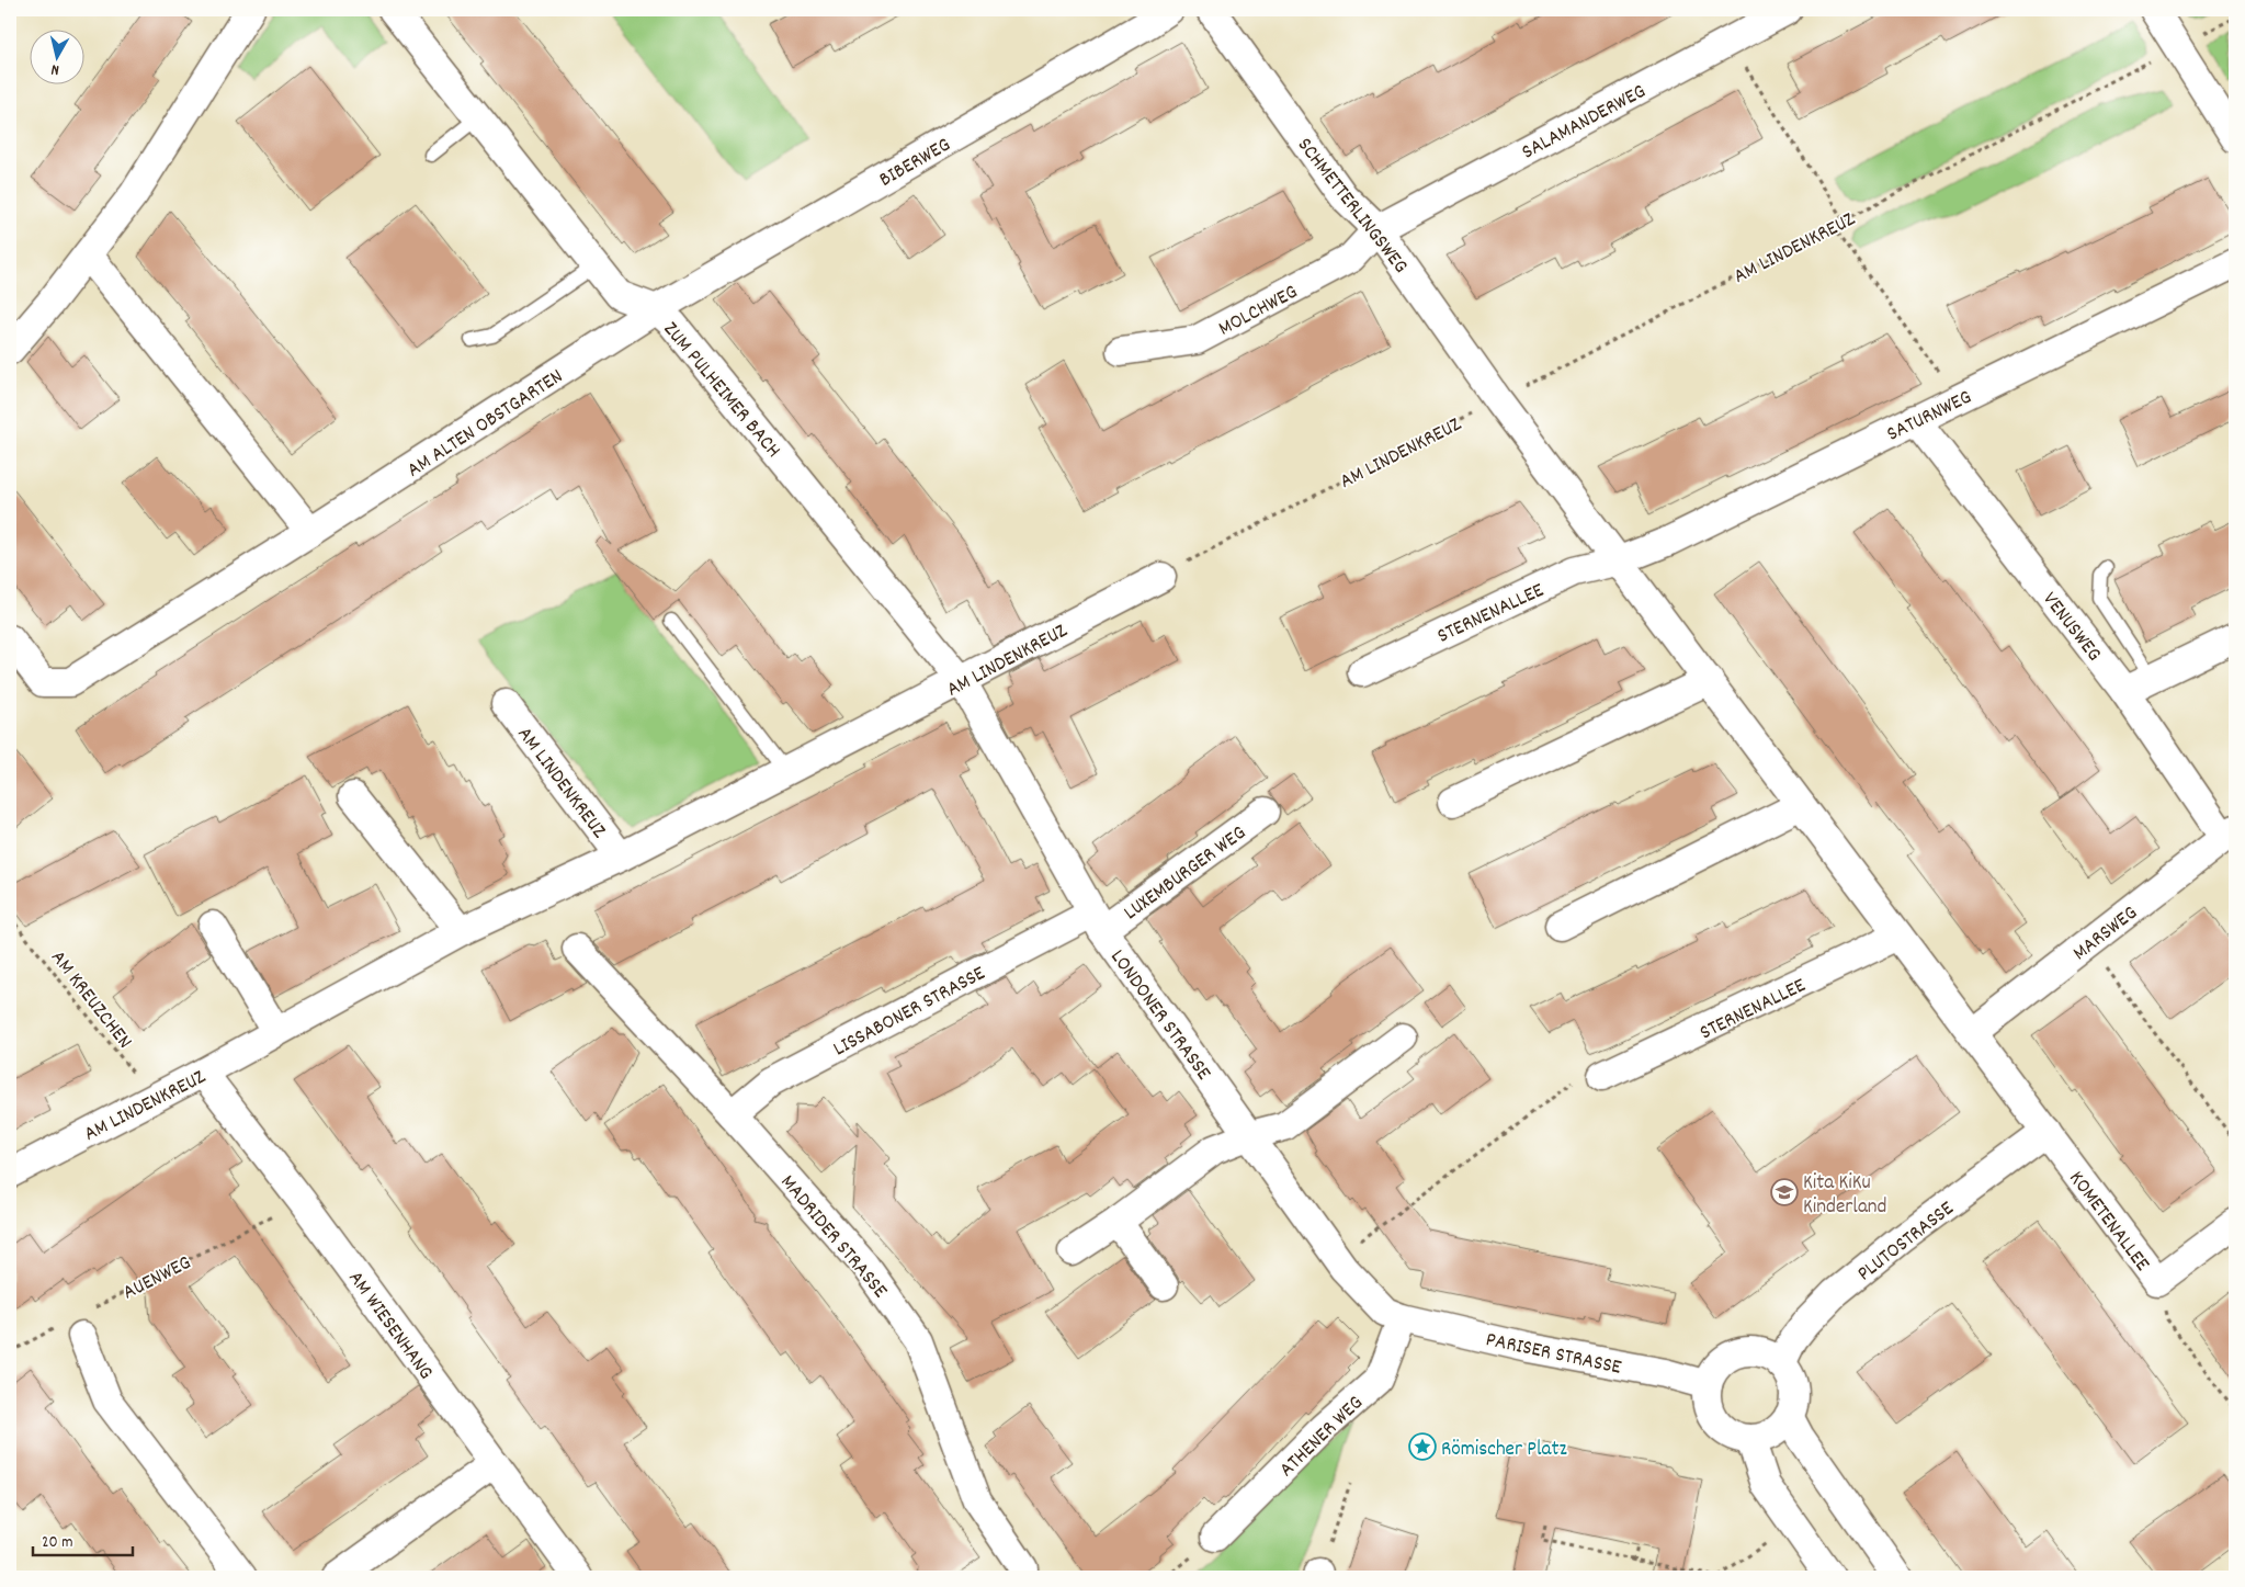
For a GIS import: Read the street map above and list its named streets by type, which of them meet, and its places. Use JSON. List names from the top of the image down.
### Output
{
  "streets": {
    "street": [
      "SALAMANDERWEG",
      "BIBERWEG",
      "SCHMETTERLINGSWEG",
      "AM LINDENKREUZ",
      "MOLCHWEG",
      "ZUM PULHEIMER BACH",
      "SATURNWEG",
      "AM ALTEN OBSTGARTEN",
      "STERNENALLEE",
      "VENUSWEG",
      "LUXEMBURGER WEG",
      "MARSWEG",
      "LISSABONER STRASSE",
      "LONDONER STRASSE",
      "KOMETENALLEE",
      "MADRIDER STRASSE",
      "PLUTOSTRASSE",
      "AM WIESENHANG",
      "PARISER STRASSE",
      "ATHENER WEG"
    ],
    "path": ["AM KREUZCHEN", "AUENWEG"]
  },
  "crossings": [
    ["SALAMANDERWEG", "SCHMETTERLINGSWEG"],
    ["SALAMANDERWEG", "MOLCHWEG"],
    ["BIBERWEG", "ZUM PULHEIMER BACH"],
    ["BIBERWEG", "AM ALTEN OBSTGARTEN"],
    ["SCHMETTERLINGSWEG", "AM LINDENKREUZ"],
    ["SCHMETTERLINGSWEG", "MOLCHWEG"],
    ["AM LINDENKREUZ", "ZUM PULHEIMER BACH"],
    ["AM LINDENKREUZ", "AM KREUZCHEN"],
    ["AM LINDENKREUZ", "LONDONER STRASSE"],
    ["AM LINDENKREUZ", "AM WIESENHANG"],
    ["ZUM PULHEIMER BACH", "AM ALTEN OBSTGARTEN"],
    ["ZUM PULHEIMER BACH", "LONDONER STRASSE"],
    ["SATURNWEG", "STERNENALLEE"],
    ["SATURNWEG", "VENUSWEG"],
    ["VENUSWEG", "MARSWEG"],
    ["LUXEMBURGER WEG", "LISSABONER STRASSE"],
    ["LUXEMBURGER WEG", "LONDONER STRASSE"],
    ["LISSABONER STRASSE", "LONDONER STRASSE"],
    ["LISSABONER STRASSE", "MADRIDER STRASSE"],
    ["LONDONER STRASSE", "PARISER STRASSE"],
    ["LONDONER STRASSE", "ATHENER WEG"],
    ["KOMETENALLEE", "PLUTOSTRASSE"],
    ["PLUTOSTRASSE", "PARISER STRASSE"],
    ["AUENWEG", "AM WIESENHANG"],
    ["PARISER STRASSE", "ATHENER WEG"]
  ],
  "places": {
    "school or university": ["Kita KiKu Kinderland"],
    "place": ["Römischer Platz"]
  },
  "scale_bar": "20 m",
  "north": "bottom"
}
